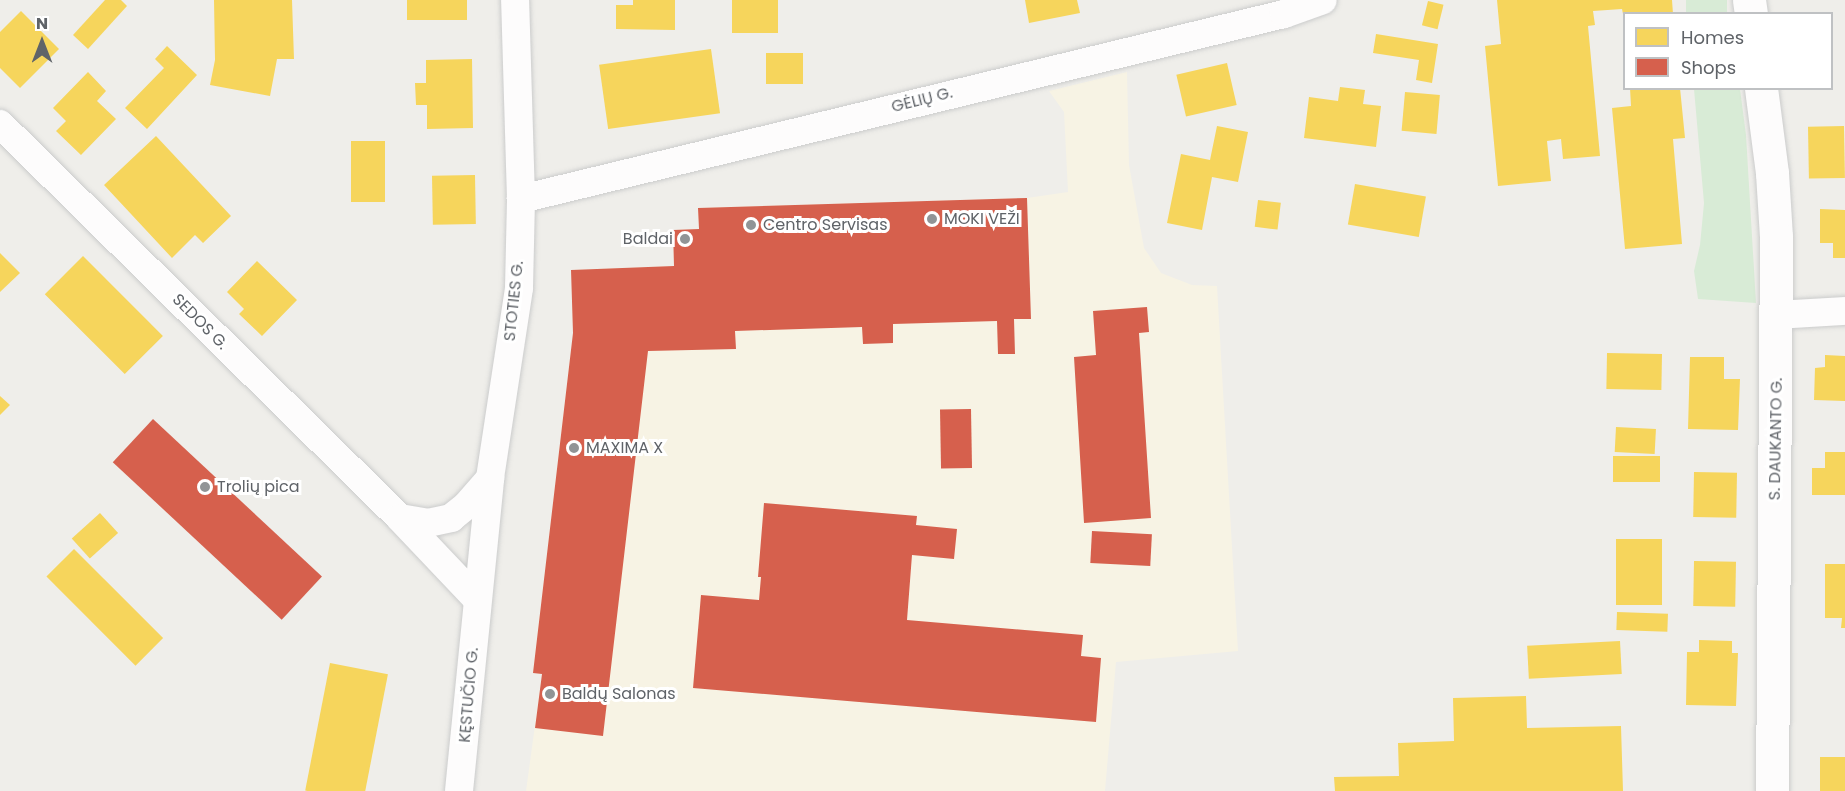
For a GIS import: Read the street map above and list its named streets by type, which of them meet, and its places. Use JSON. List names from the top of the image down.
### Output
{
  "streets": {
    "main road": ["S. DAUKANTO G."],
    "street": [
      "GĖLIŲ G.",
      "STOTIES G.",
      "SEDOS G.",
      "KĘSTUČIO G."
    ]
  },
  "crossings": [
    ["GĖLIŲ G.", "STOTIES G."],
    ["STOTIES G.", "SEDOS G."],
    ["STOTIES G.", "KĘSTUČIO G."],
    ["SEDOS G.", "KĘSTUČIO G."]
  ],
  "places": [
    "MOKI VEŽI",
    "Centro Servisas",
    "Baldai",
    "MAXIMA X",
    "Trolių pica",
    "Baldų Salonas"
  ],
  "legend": ["Homes", "Shops"],
  "north": "top"
}
